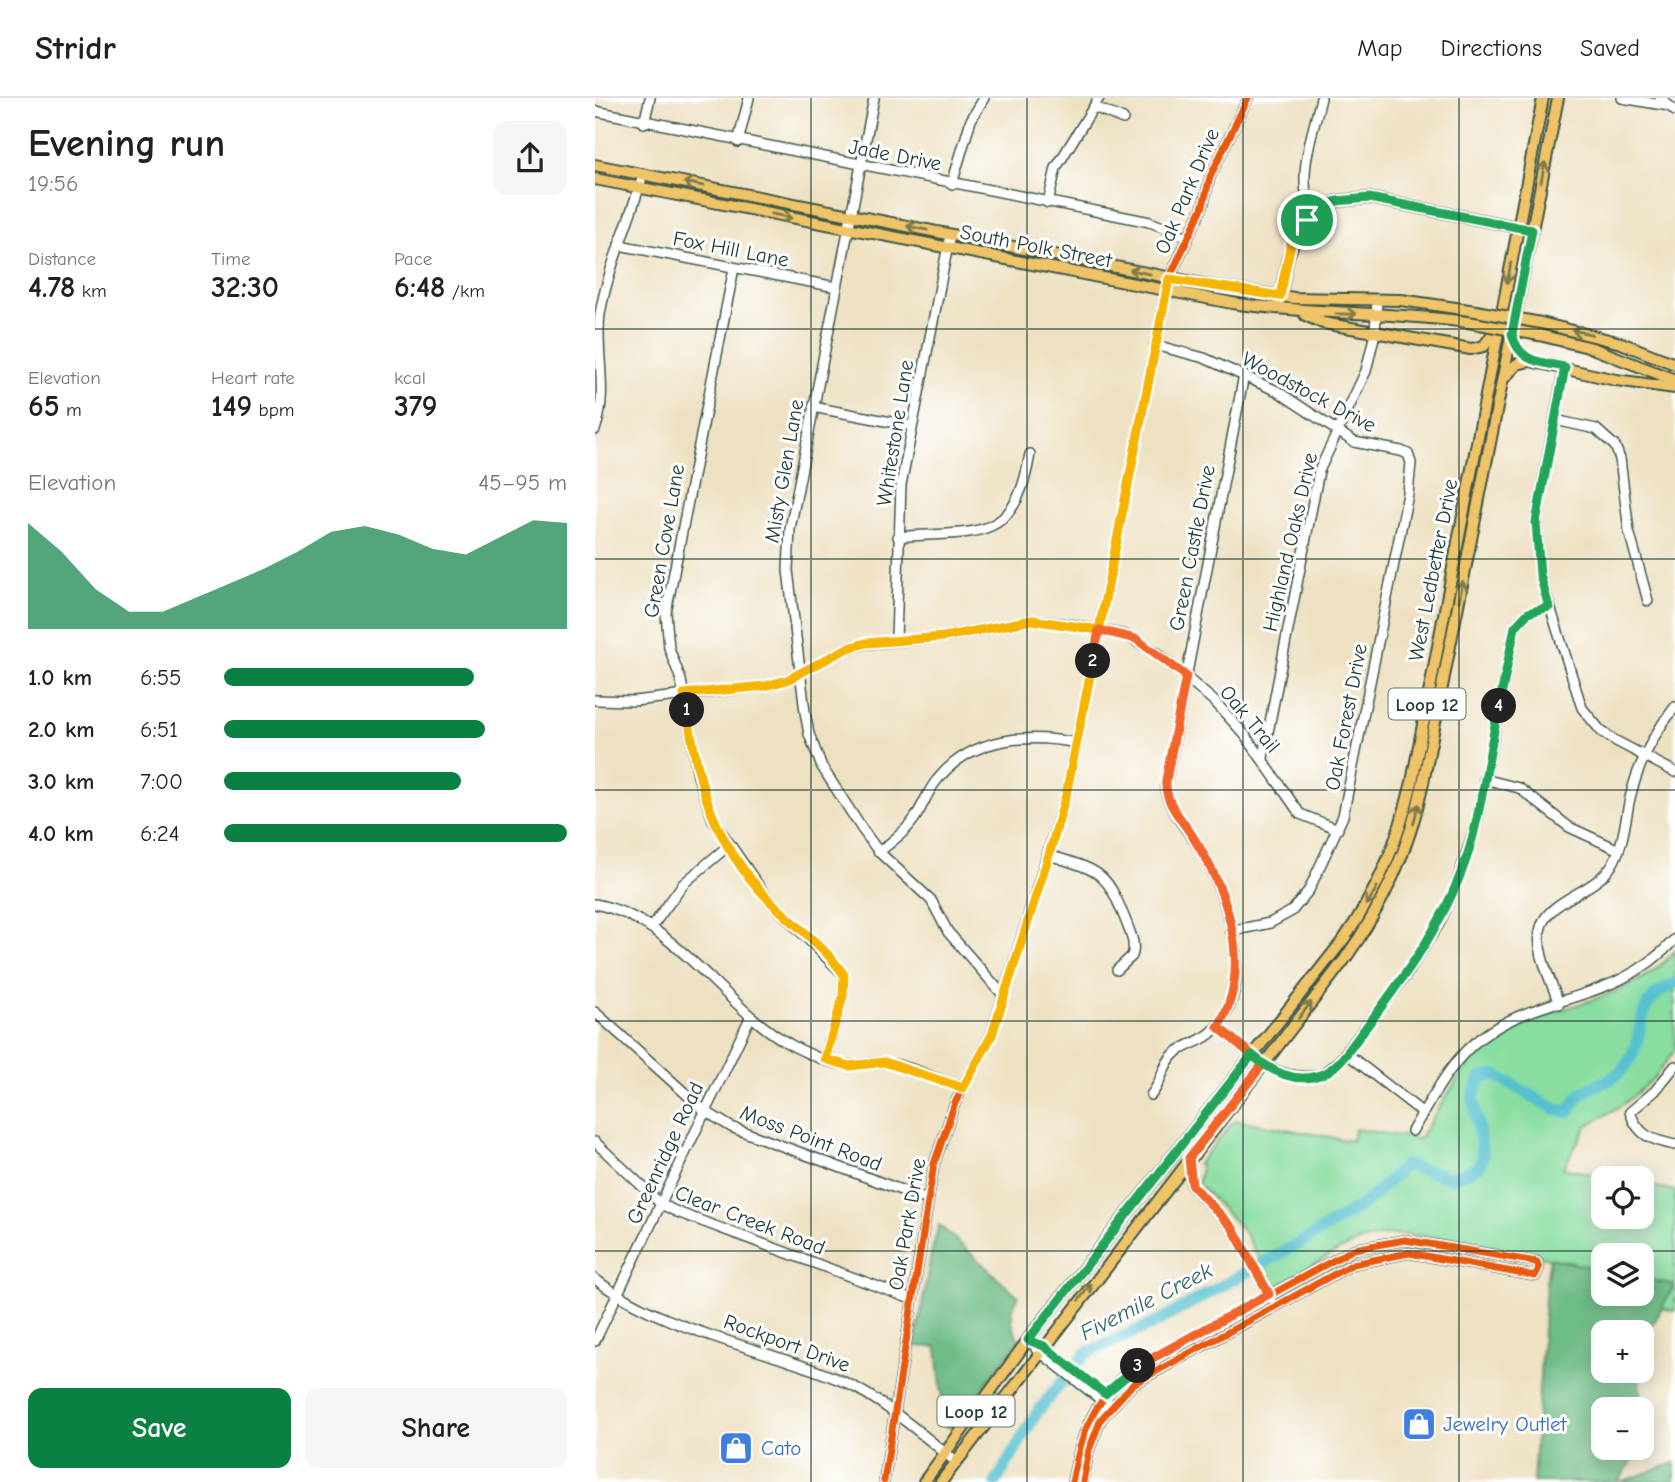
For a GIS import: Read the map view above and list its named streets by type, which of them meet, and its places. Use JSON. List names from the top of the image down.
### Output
{
  "streets": {
    "main road": ["South Polk Street", "West Ledbetter Drive", "Loop 12"],
    "street": [
      "Jade Drive",
      "Oak Park Drive",
      "Fox Hill Lane",
      "Woodstock Drive",
      "Whitestone Lane",
      "Misty Glen Lane",
      "Green Cove Lane",
      "Highland Oaks Drive",
      "Green Castle Drive",
      "Oak Forest Drive",
      "Oak Trail",
      "Moss Point Road",
      "Greenridge Road",
      "Clear Creek Road",
      "Rockport Drive"
    ]
  },
  "crossings": [
    ["Jade Drive", "Oak Park Drive"],
    ["Jade Drive", "Misty Glen Lane"],
    ["Oak Park Drive", "South Polk Street"],
    ["Oak Park Drive", "Woodstock Drive"],
    ["Oak Park Drive", "Misty Glen Lane"],
    ["Oak Park Drive", "Oak Trail"],
    ["Oak Park Drive", "Moss Point Road"],
    ["Oak Park Drive", "Clear Creek Road"],
    ["Oak Park Drive", "Rockport Drive"],
    ["South Polk Street", "Whitestone Lane"],
    ["South Polk Street", "Misty Glen Lane"],
    ["South Polk Street", "Highland Oaks Drive"],
    ["Fox Hill Lane", "Misty Glen Lane"],
    ["Fox Hill Lane", "Green Cove Lane"],
    ["Woodstock Drive", "Highland Oaks Drive"],
    ["Woodstock Drive", "Green Castle Drive"],
    ["Woodstock Drive", "Oak Forest Drive"],
    ["Whitestone Lane", "Oak Trail"],
    ["Misty Glen Lane", "Oak Trail"],
    ["Green Cove Lane", "Oak Trail"],
    ["Highland Oaks Drive", "Oak Trail"],
    ["Green Castle Drive", "Oak Forest Drive"],
    ["Green Castle Drive", "Oak Trail"],
    ["West Ledbetter Drive", "Rockport Drive"],
    ["Oak Forest Drive", "Oak Trail"],
    ["Moss Point Road", "Greenridge Road"],
    ["Greenridge Road", "Clear Creek Road"],
    ["Greenridge Road", "Rockport Drive"]
  ],
  "water": ["Fivemile Creek"],
  "places": {
    "shop": ["Jewelry Outlet", "Cato"]
  },
  "page": {
    "header": "Stridr",
    "nav": ["Map", "Directions", "Saved"],
    "heading": ["Evening run", "19:56"],
    "stats": [
      ["Distance", "4.78 km"],
      ["Time", "32:30"],
      ["Pace", "6:48 /km"],
      ["Elevation", "65 m"],
      ["Heart rate", "149 bpm"],
      ["kcal", "379"]
    ],
    "chart": ["Elevation", "45–95 m"],
    "pins": [
      "2",
      "4",
      "1",
      "3"
    ],
    "list": [
      {
        "name": "1.0 km",
        "note": "6:55"
      },
      {
        "name": "2.0 km",
        "note": "6:51"
      },
      {
        "name": "3.0 km",
        "note": "7:00"
      },
      {
        "name": "4.0 km",
        "note": "6:24"
      }
    ],
    "map_buttons": ["+", "−"],
    "buttons": ["Save", "Share"]
  }
}
